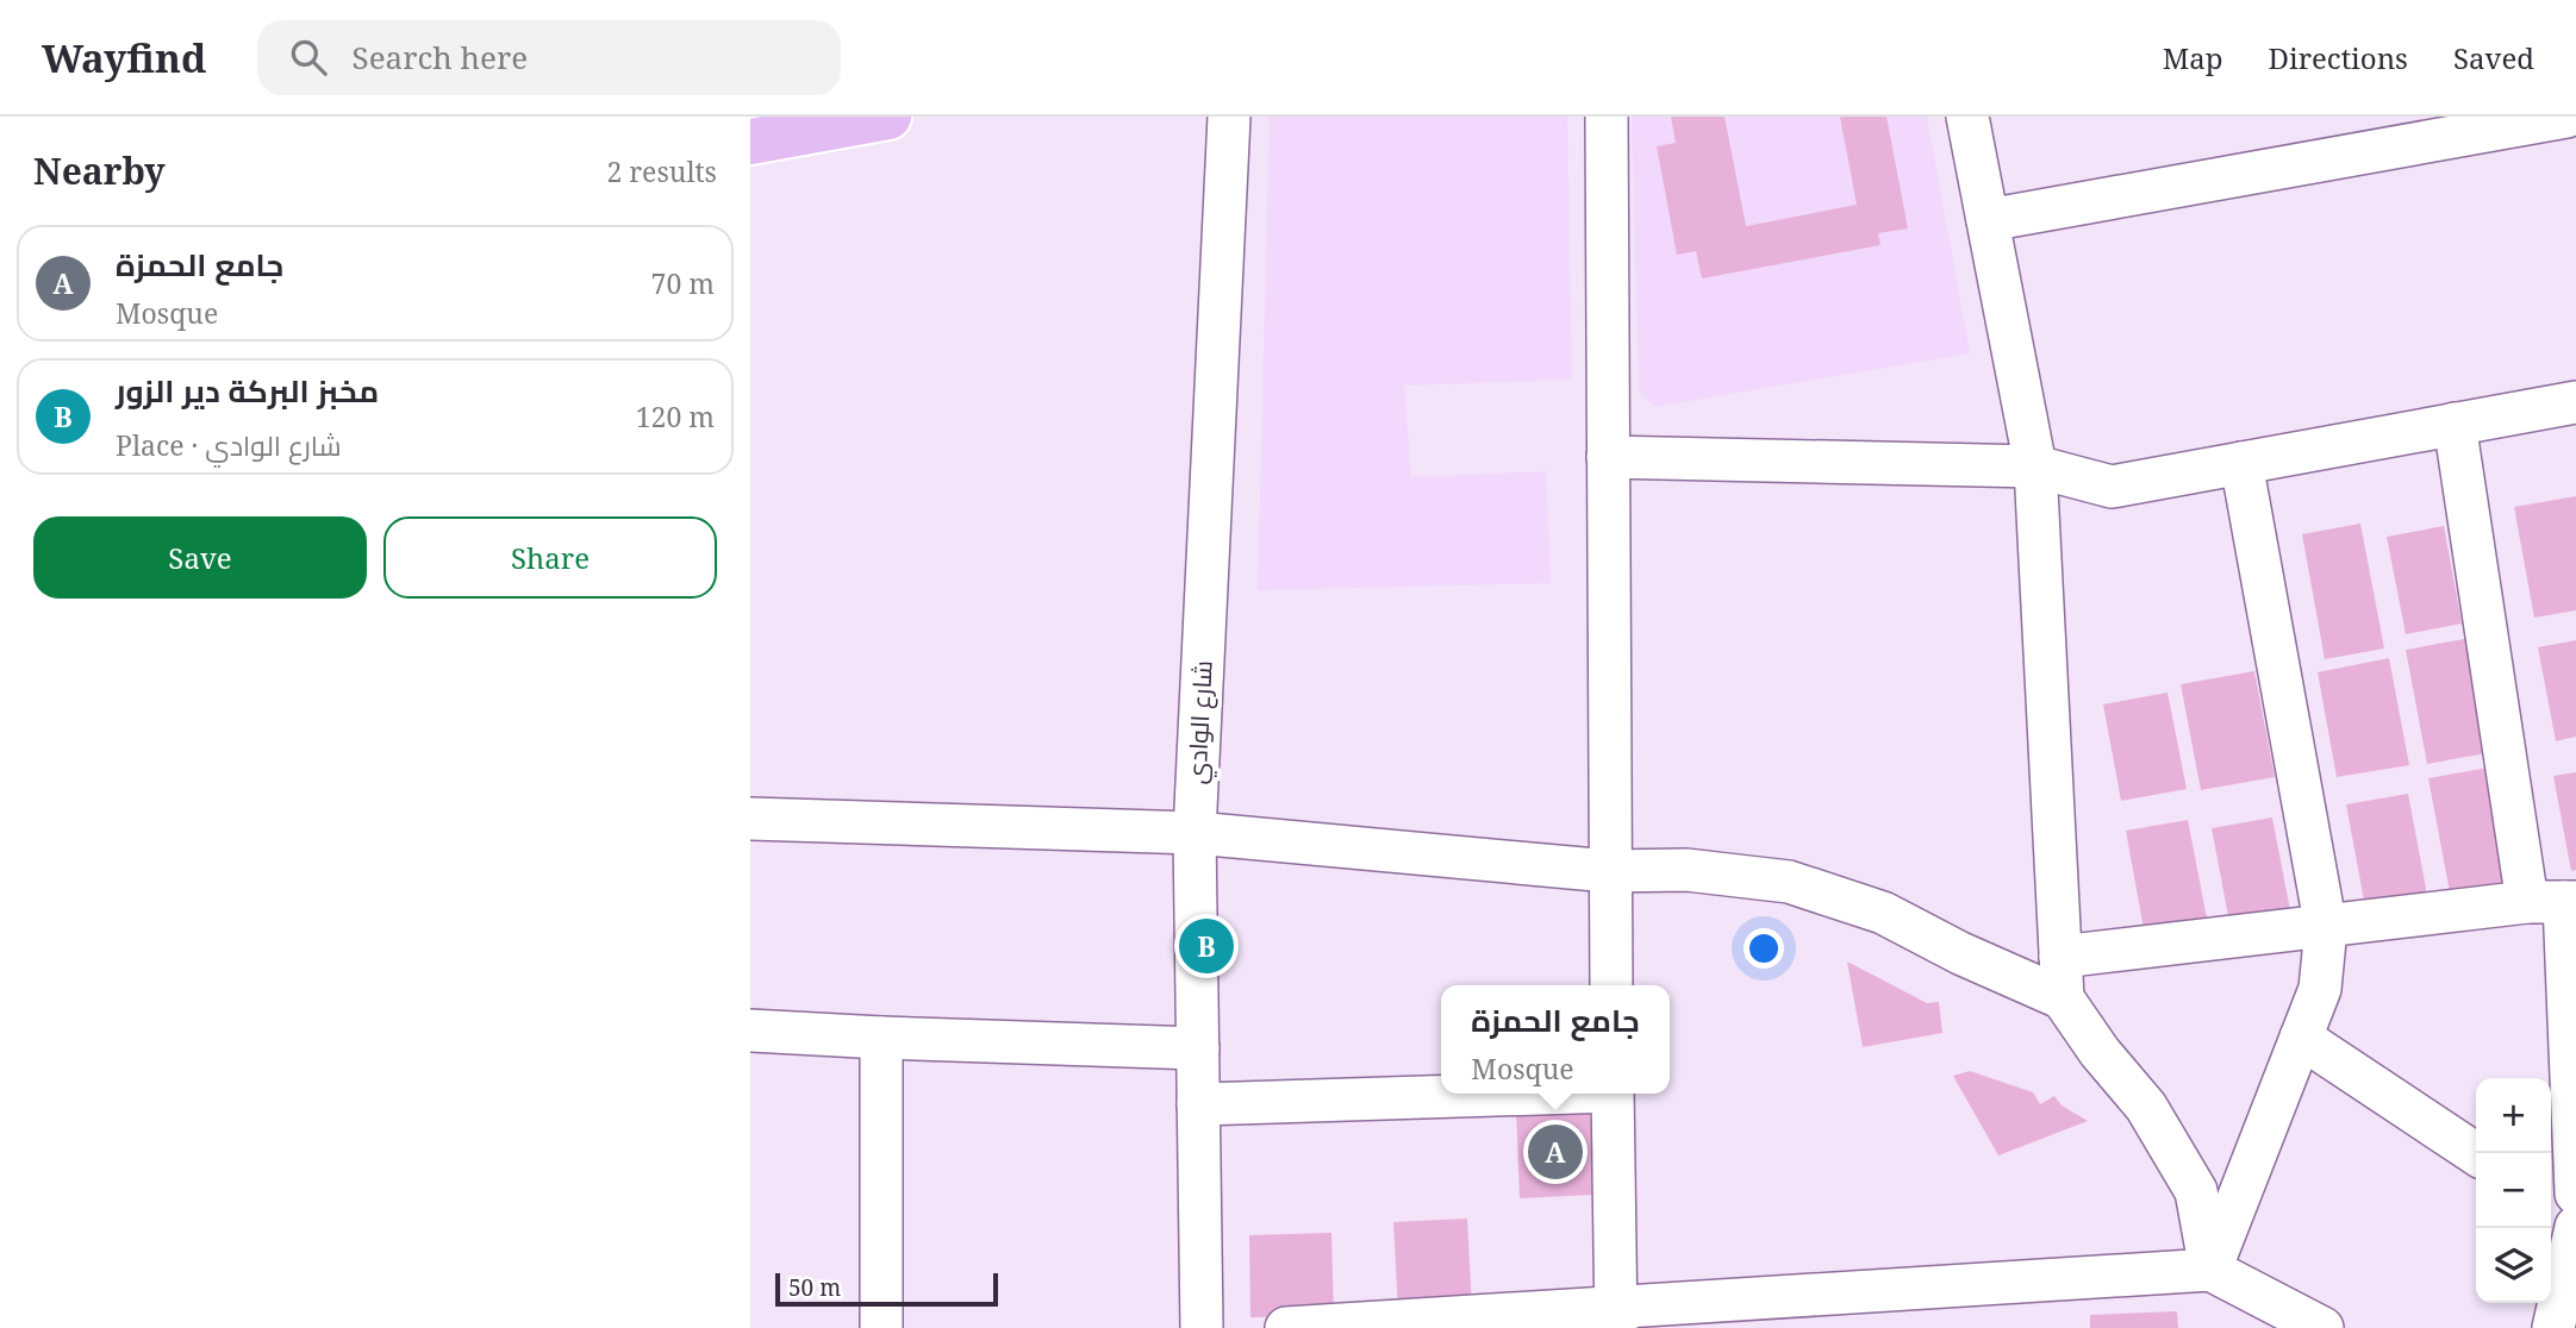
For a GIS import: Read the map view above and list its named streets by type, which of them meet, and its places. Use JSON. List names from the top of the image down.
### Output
{
  "streets": {
    "street": ["شارع الوادي"]
  },
  "scale_bar": "50 m",
  "page": {
    "header": "Wayfind",
    "search": "Search here",
    "nav": ["Map", "Directions", "Saved"],
    "heading": ["Nearby", "2 results"],
    "list": [
      {
        "mark": "A",
        "name": "جامع الحمزة",
        "note": "Mosque",
        "value": "70 m"
      },
      {
        "mark": "B",
        "name": "مخبز البركة دير الزور",
        "note": "Place · شارع الوادي",
        "value": "120 m"
      }
    ],
    "buttons": ["Save", "Share"],
    "pins": ["B", "A"],
    "popup": ["جامع الحمزة", "Mosque"],
    "map_buttons": ["+", "−"],
    "scale": "50 m"
  }
}
